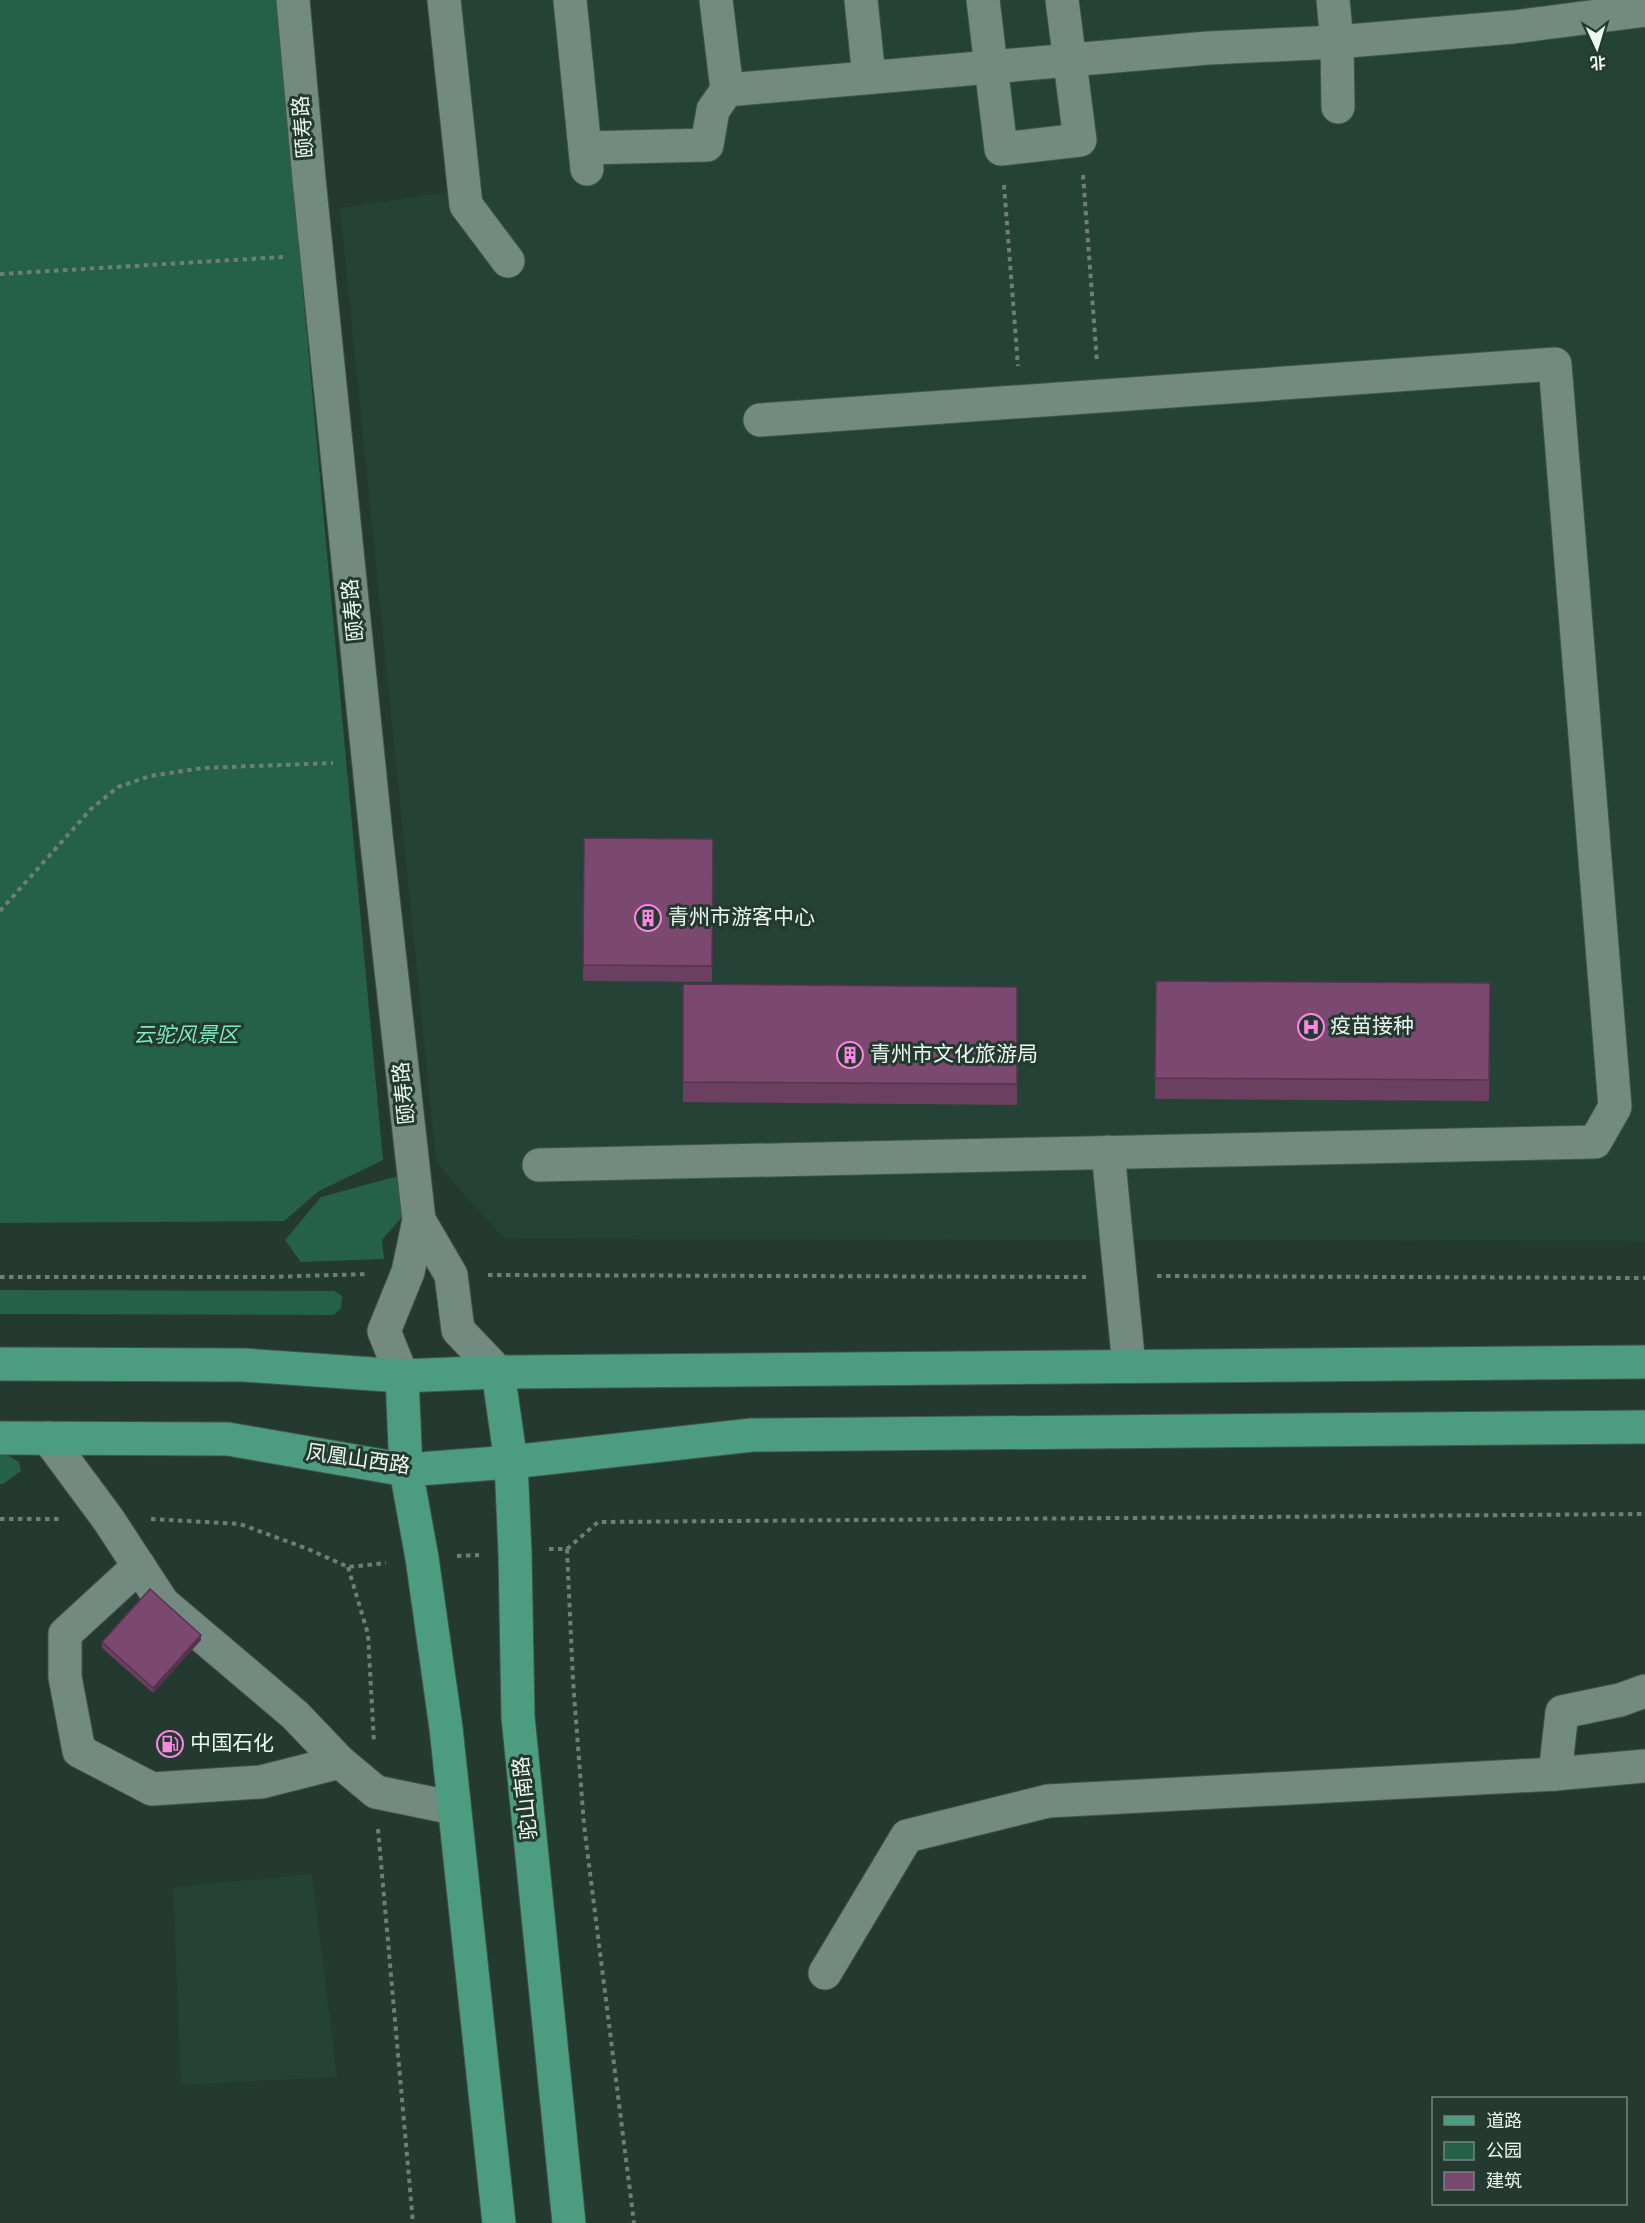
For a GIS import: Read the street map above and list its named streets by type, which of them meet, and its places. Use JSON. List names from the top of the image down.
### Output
{
  "streets": {
    "main road": ["凤凰山西路", "驼山南路"],
    "street": ["颐寿路"]
  },
  "crossings": [
    ["凤凰山西路", "驼山南路"]
  ],
  "parks": ["云驼风景区"],
  "places": {
    "building": ["青州市游客中心", "青州市文化旅游局"],
    "hospital": ["疫苗接种"],
    "fuel station": ["中国石化"]
  },
  "legend": ["道路", "公园", "建筑"],
  "north": "bottom"
}
